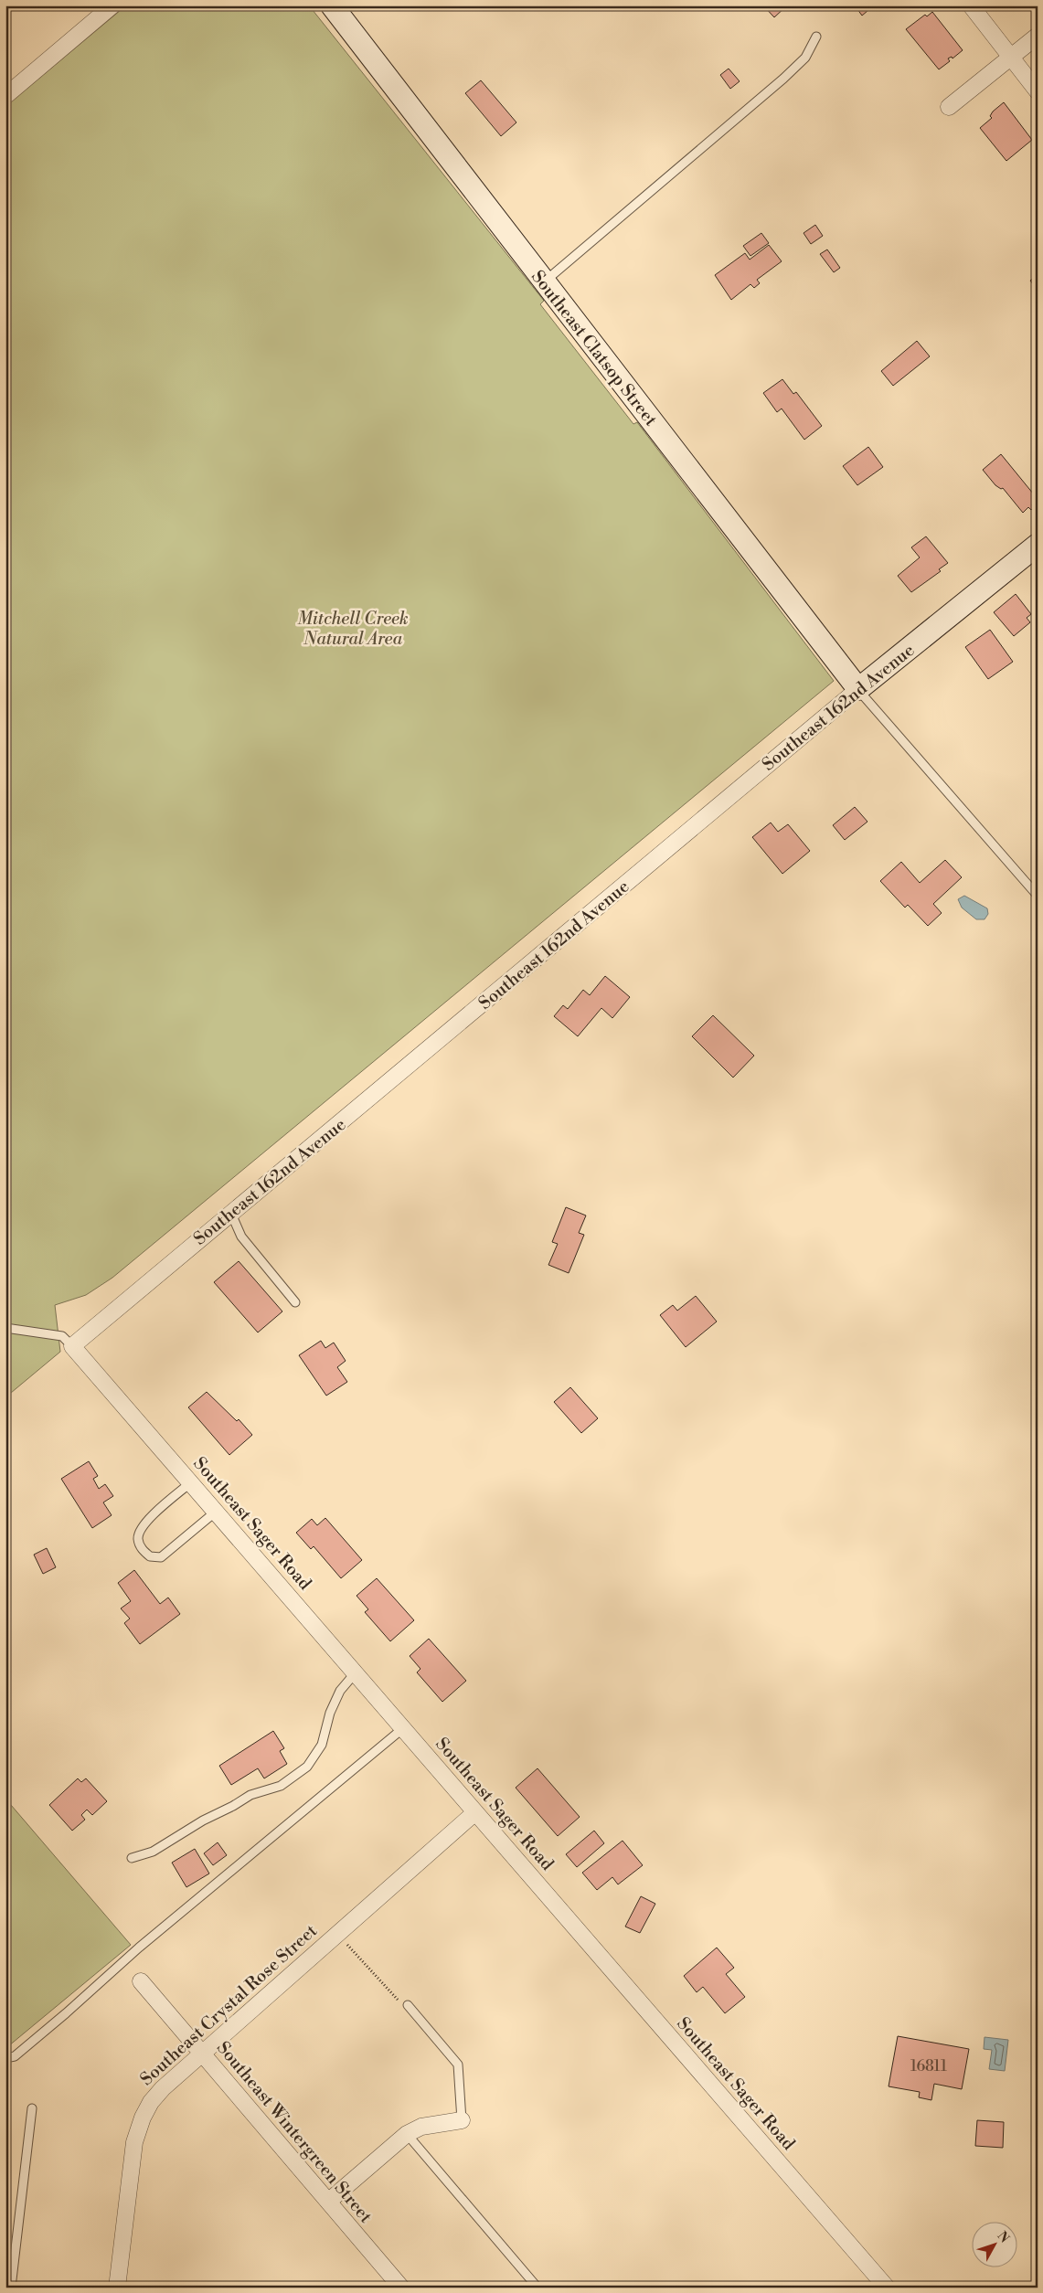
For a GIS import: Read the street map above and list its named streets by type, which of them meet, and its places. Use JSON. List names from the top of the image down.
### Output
{
  "streets": {
    "street": [
      "Southeast Clatsop Street",
      "Southeast 162nd Avenue",
      "Southeast Sager Road",
      "Southeast Crystal Rose Street",
      "Southeast Wintergreen Street"
    ]
  },
  "crossings": [
    ["Southeast Clatsop Street", "Southeast 162nd Avenue"],
    ["Southeast 162nd Avenue", "Southeast Sager Road"],
    ["Southeast Sager Road", "Southeast Crystal Rose Street"],
    ["Southeast Crystal Rose Street", "Southeast Wintergreen Street"]
  ],
  "parks": ["Mitchell Creek Natural Area"],
  "house_numbers": ["16811"],
  "north": "top right"
}
